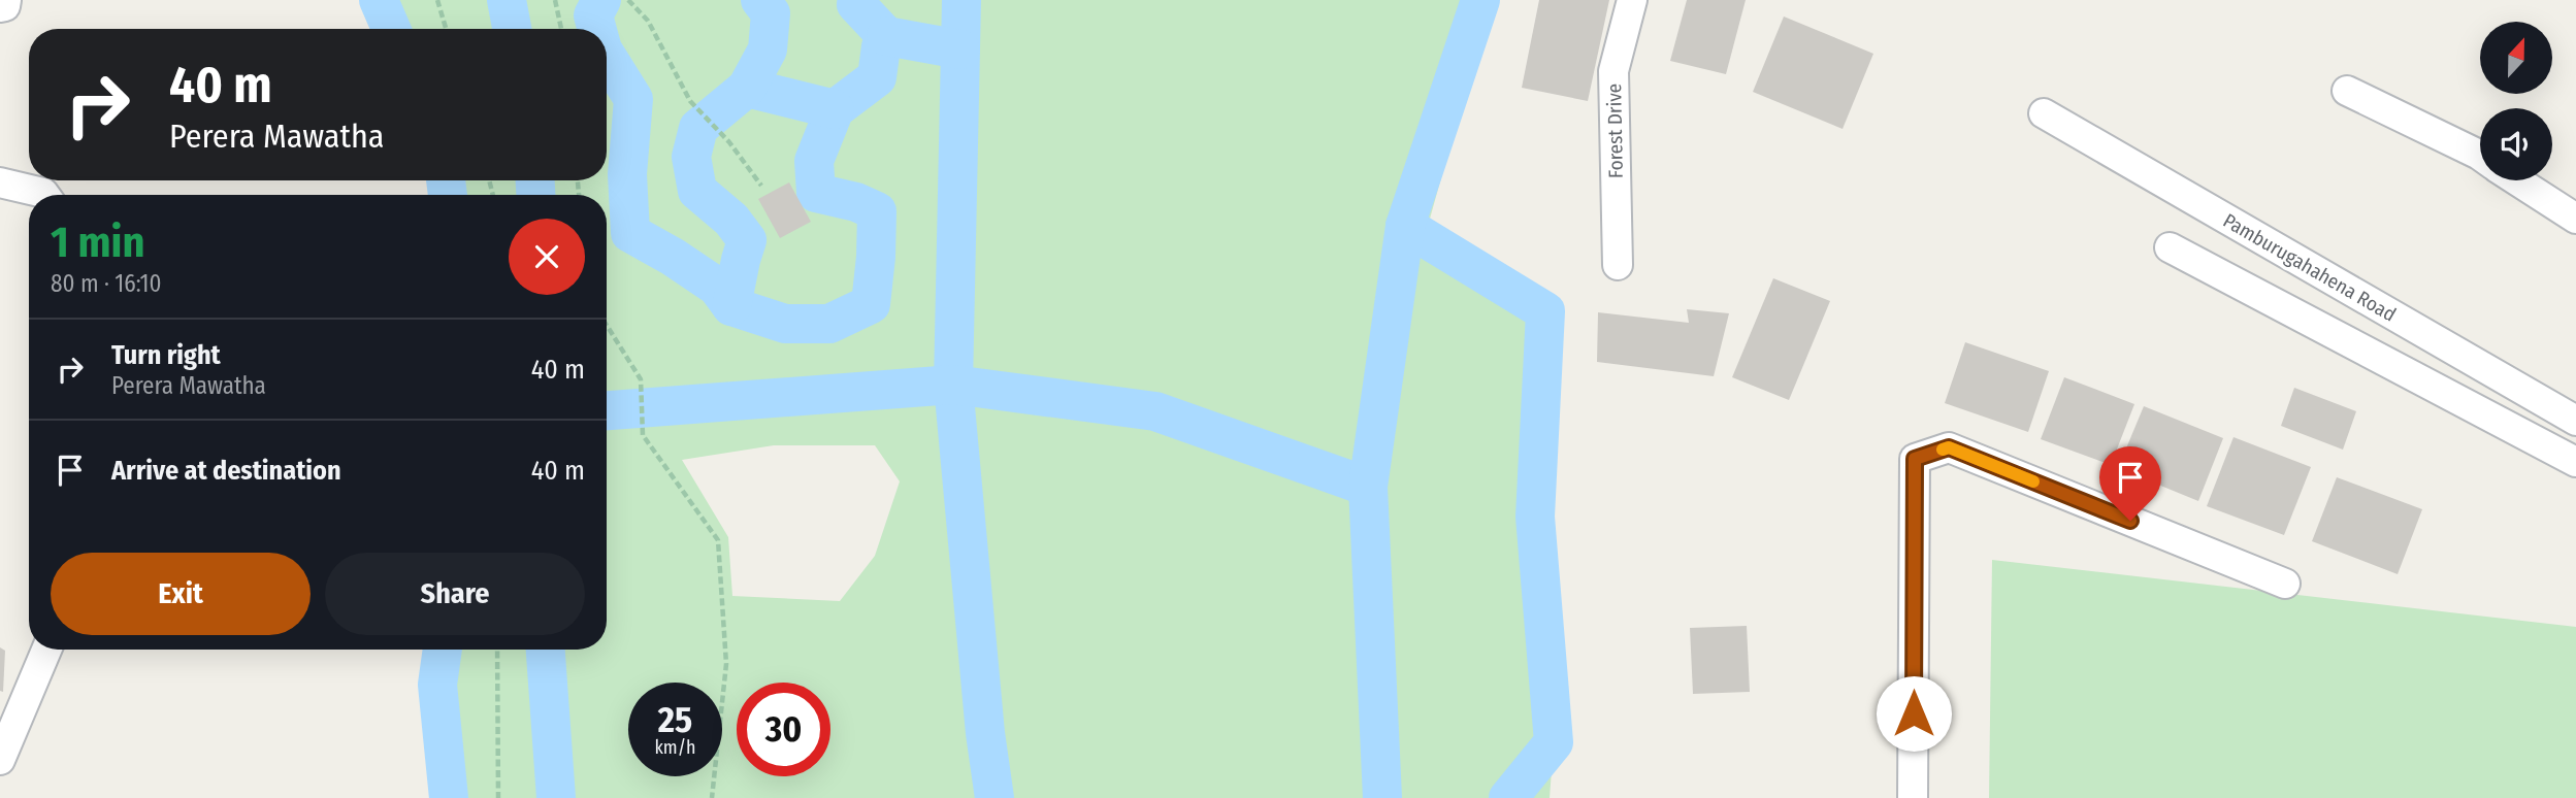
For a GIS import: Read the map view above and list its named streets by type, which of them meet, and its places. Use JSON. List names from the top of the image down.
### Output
{
  "streets": {
    "street": ["Forest Drive", "Pamburugahahena Road"]
  },
  "north": "top",
  "page": {
    "turn": ["40 m", "Perera Mawatha"],
    "heading": ["1 min", "80 m · 16:10"],
    "list": [
      {
        "name": "Turn right",
        "note": "Perera Mawatha",
        "value": "40 m"
      },
      {
        "name": "Arrive at destination",
        "value": "40 m"
      }
    ],
    "buttons": ["Exit", "Share"],
    "speed": "25 km/h",
    "limit": "30"
  }
}
